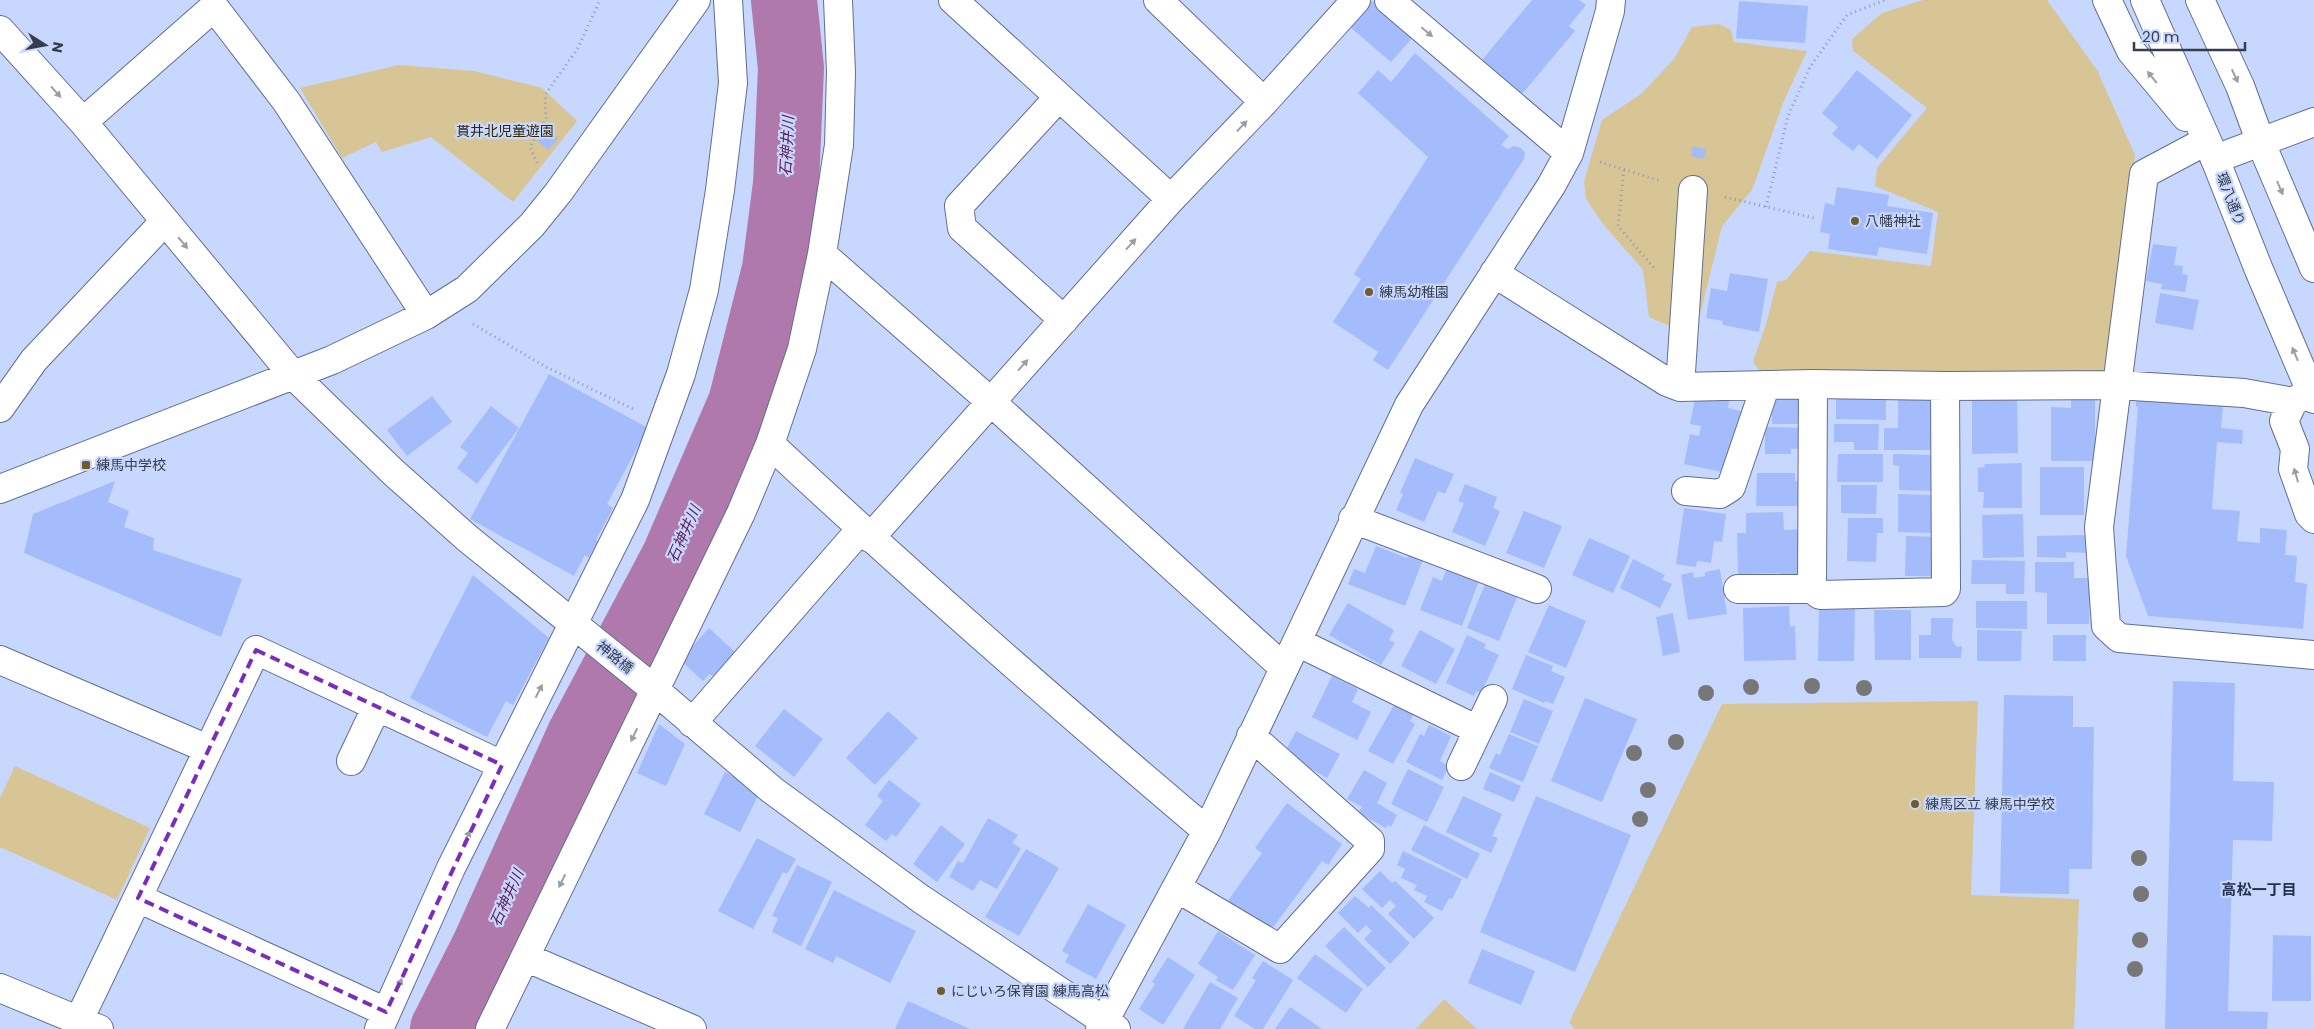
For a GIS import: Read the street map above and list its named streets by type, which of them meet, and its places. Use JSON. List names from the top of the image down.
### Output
{
  "streets": {
    "street": ["環八通り", "神路橋"]
  },
  "districts": ["高松一丁目"],
  "water": ["石神井川"],
  "parks": ["貫井北児童遊園"],
  "places": {
    "other": [
      "八幡神社",
      "練馬幼稚園",
      "練馬区立 練馬中学校",
      "にじいろ保育園 練馬高松"
    ],
    "transit": ["練馬中学校"]
  },
  "scale_bar": "20 m",
  "north": "right"
}
